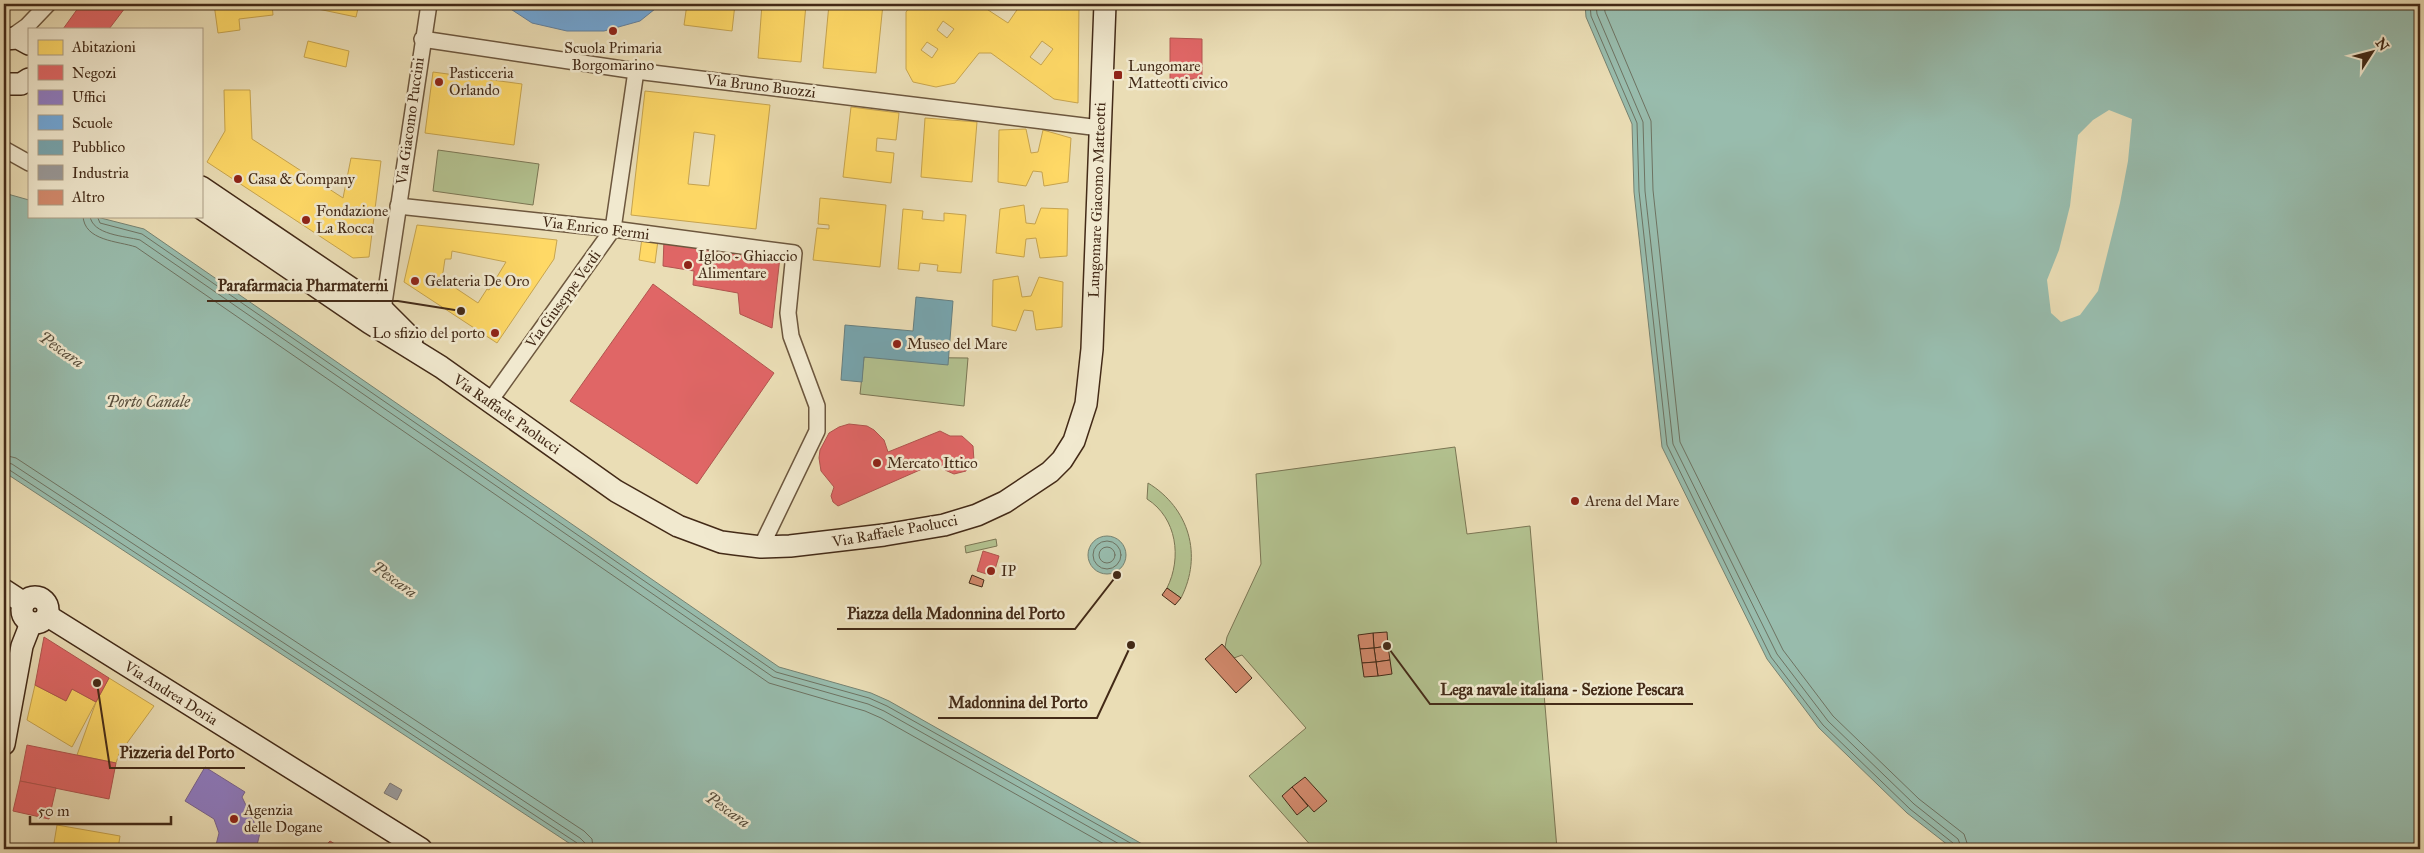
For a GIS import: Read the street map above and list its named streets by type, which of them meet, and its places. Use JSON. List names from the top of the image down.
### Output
{
  "streets": {
    "street": [
      "Via Bruno Buozzi",
      "Via Giacomo Puccini",
      "Lungomare Giacomo Matteotti",
      "Via Enrico Fermi",
      "Via Giuseppe Verdi",
      "Via Raffaele Paolucci",
      "Via Andrea Doria"
    ]
  },
  "crossings": [
    ["Via Bruno Buozzi", "Via Giacomo Puccini"],
    ["Via Bruno Buozzi", "Lungomare Giacomo Matteotti"],
    ["Via Bruno Buozzi", "Via Giuseppe Verdi"],
    ["Via Giacomo Puccini", "Via Enrico Fermi"],
    ["Via Giacomo Puccini", "Via Raffaele Paolucci"],
    ["Lungomare Giacomo Matteotti", "Via Raffaele Paolucci"],
    ["Via Enrico Fermi", "Via Giuseppe Verdi"],
    ["Via Enrico Fermi", "Via Raffaele Paolucci"],
    ["Via Giuseppe Verdi", "Via Raffaele Paolucci"]
  ],
  "water": ["Pescara", "Porto Canale"],
  "places": {
    "other": [
      "Scuola Primaria Borgomarino",
      "Pasticceria Orlando",
      "Casa & Company",
      "Fondazione La Rocca",
      "Igloo - Ghiaccio Alimentare",
      "Gelateria De Oro",
      "Parafarmacia Pharmaterni",
      "Lo sfizio del porto",
      "Museo del Mare",
      "Mercato Ittico",
      "Arena del Mare",
      "IP",
      "Piazza della Madonnina del Porto",
      "Madonnina del Porto",
      "Lega navale italiana - Sezione Pescara",
      "Pizzeria del Porto",
      "Agenzia delle Dogane"
    ],
    "transit": ["Lungomare Matteotti civico"]
  },
  "legend": [
    "Abitazioni",
    "Negozi",
    "Uffici",
    "Scuole",
    "Pubblico",
    "Industria",
    "Altro"
  ],
  "scale_bar": "50 m",
  "north": "top right"
}
